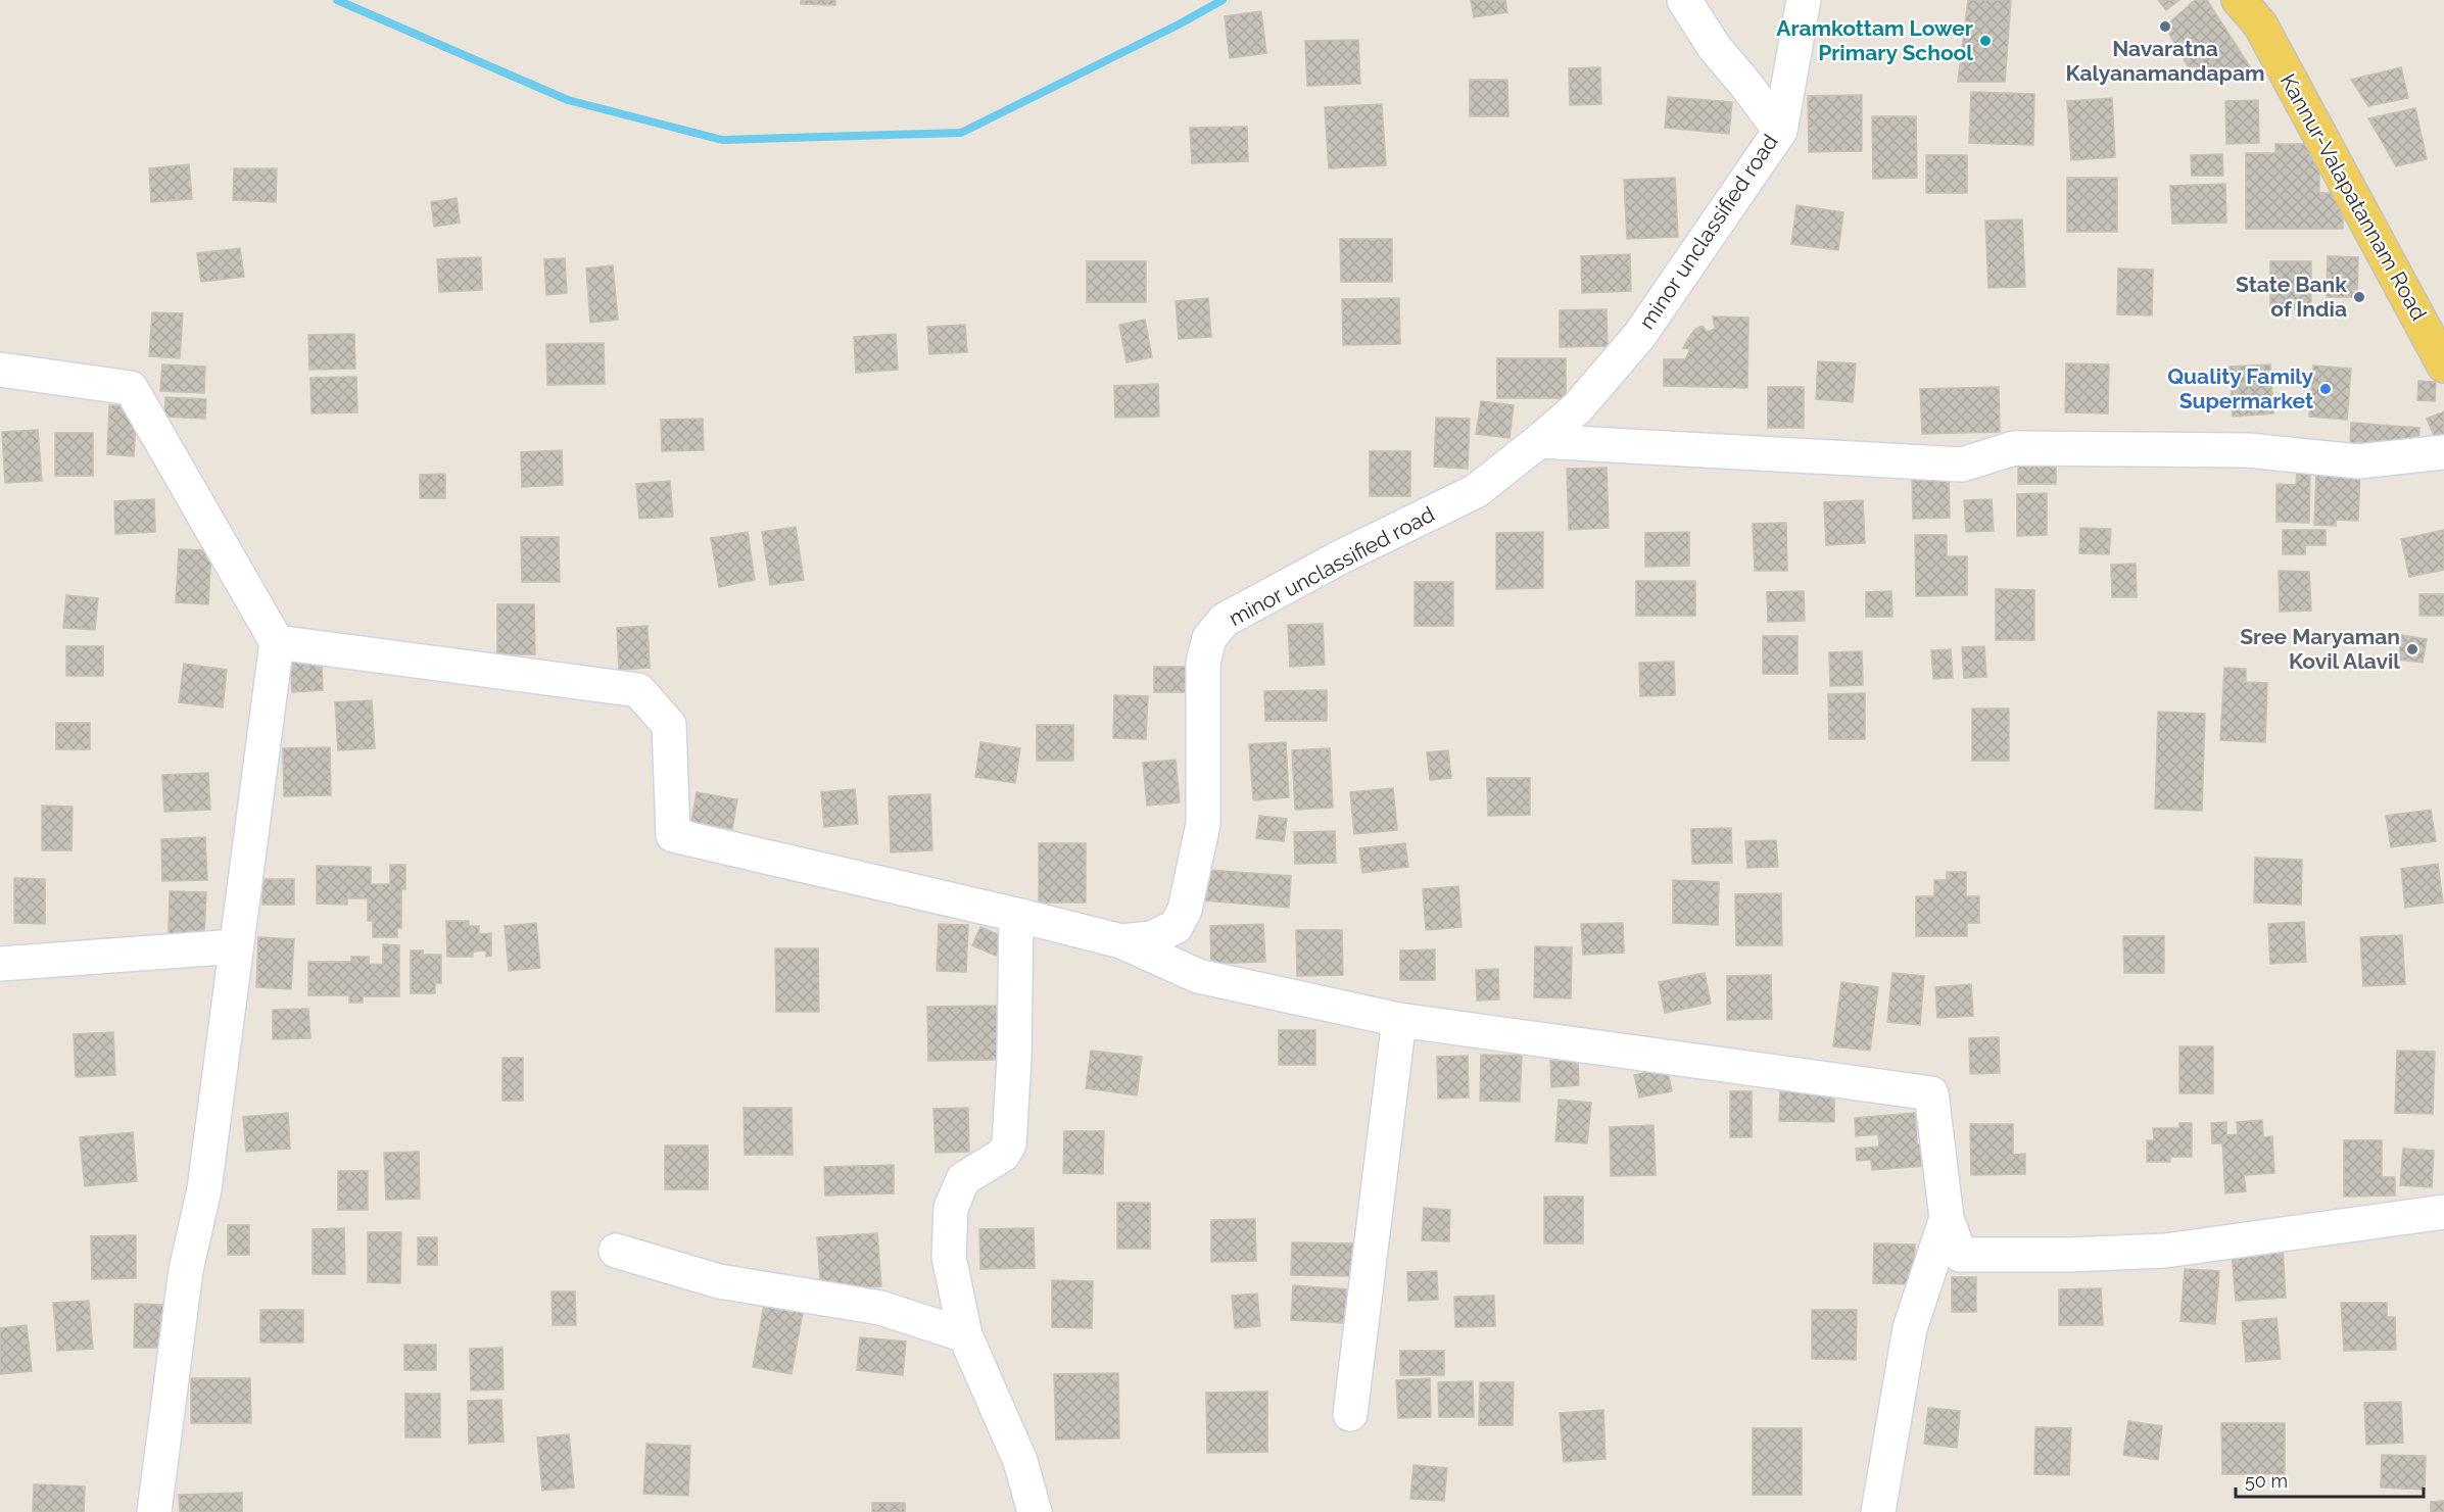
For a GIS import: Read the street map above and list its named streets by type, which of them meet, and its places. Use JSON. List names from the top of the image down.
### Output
{
  "streets": {
    "main road": ["Kannur-Valapatannam Road"],
    "street": ["minor unclassified road"]
  },
  "places": [
    "Navaratna Kalyanamandapam",
    "Aramkottam Lower Primary School",
    "State Bank of India",
    "Quality Family Supermarket",
    "Sree Maryaman Kovil Alavil"
  ],
  "scale_bar": "50 m"
}
